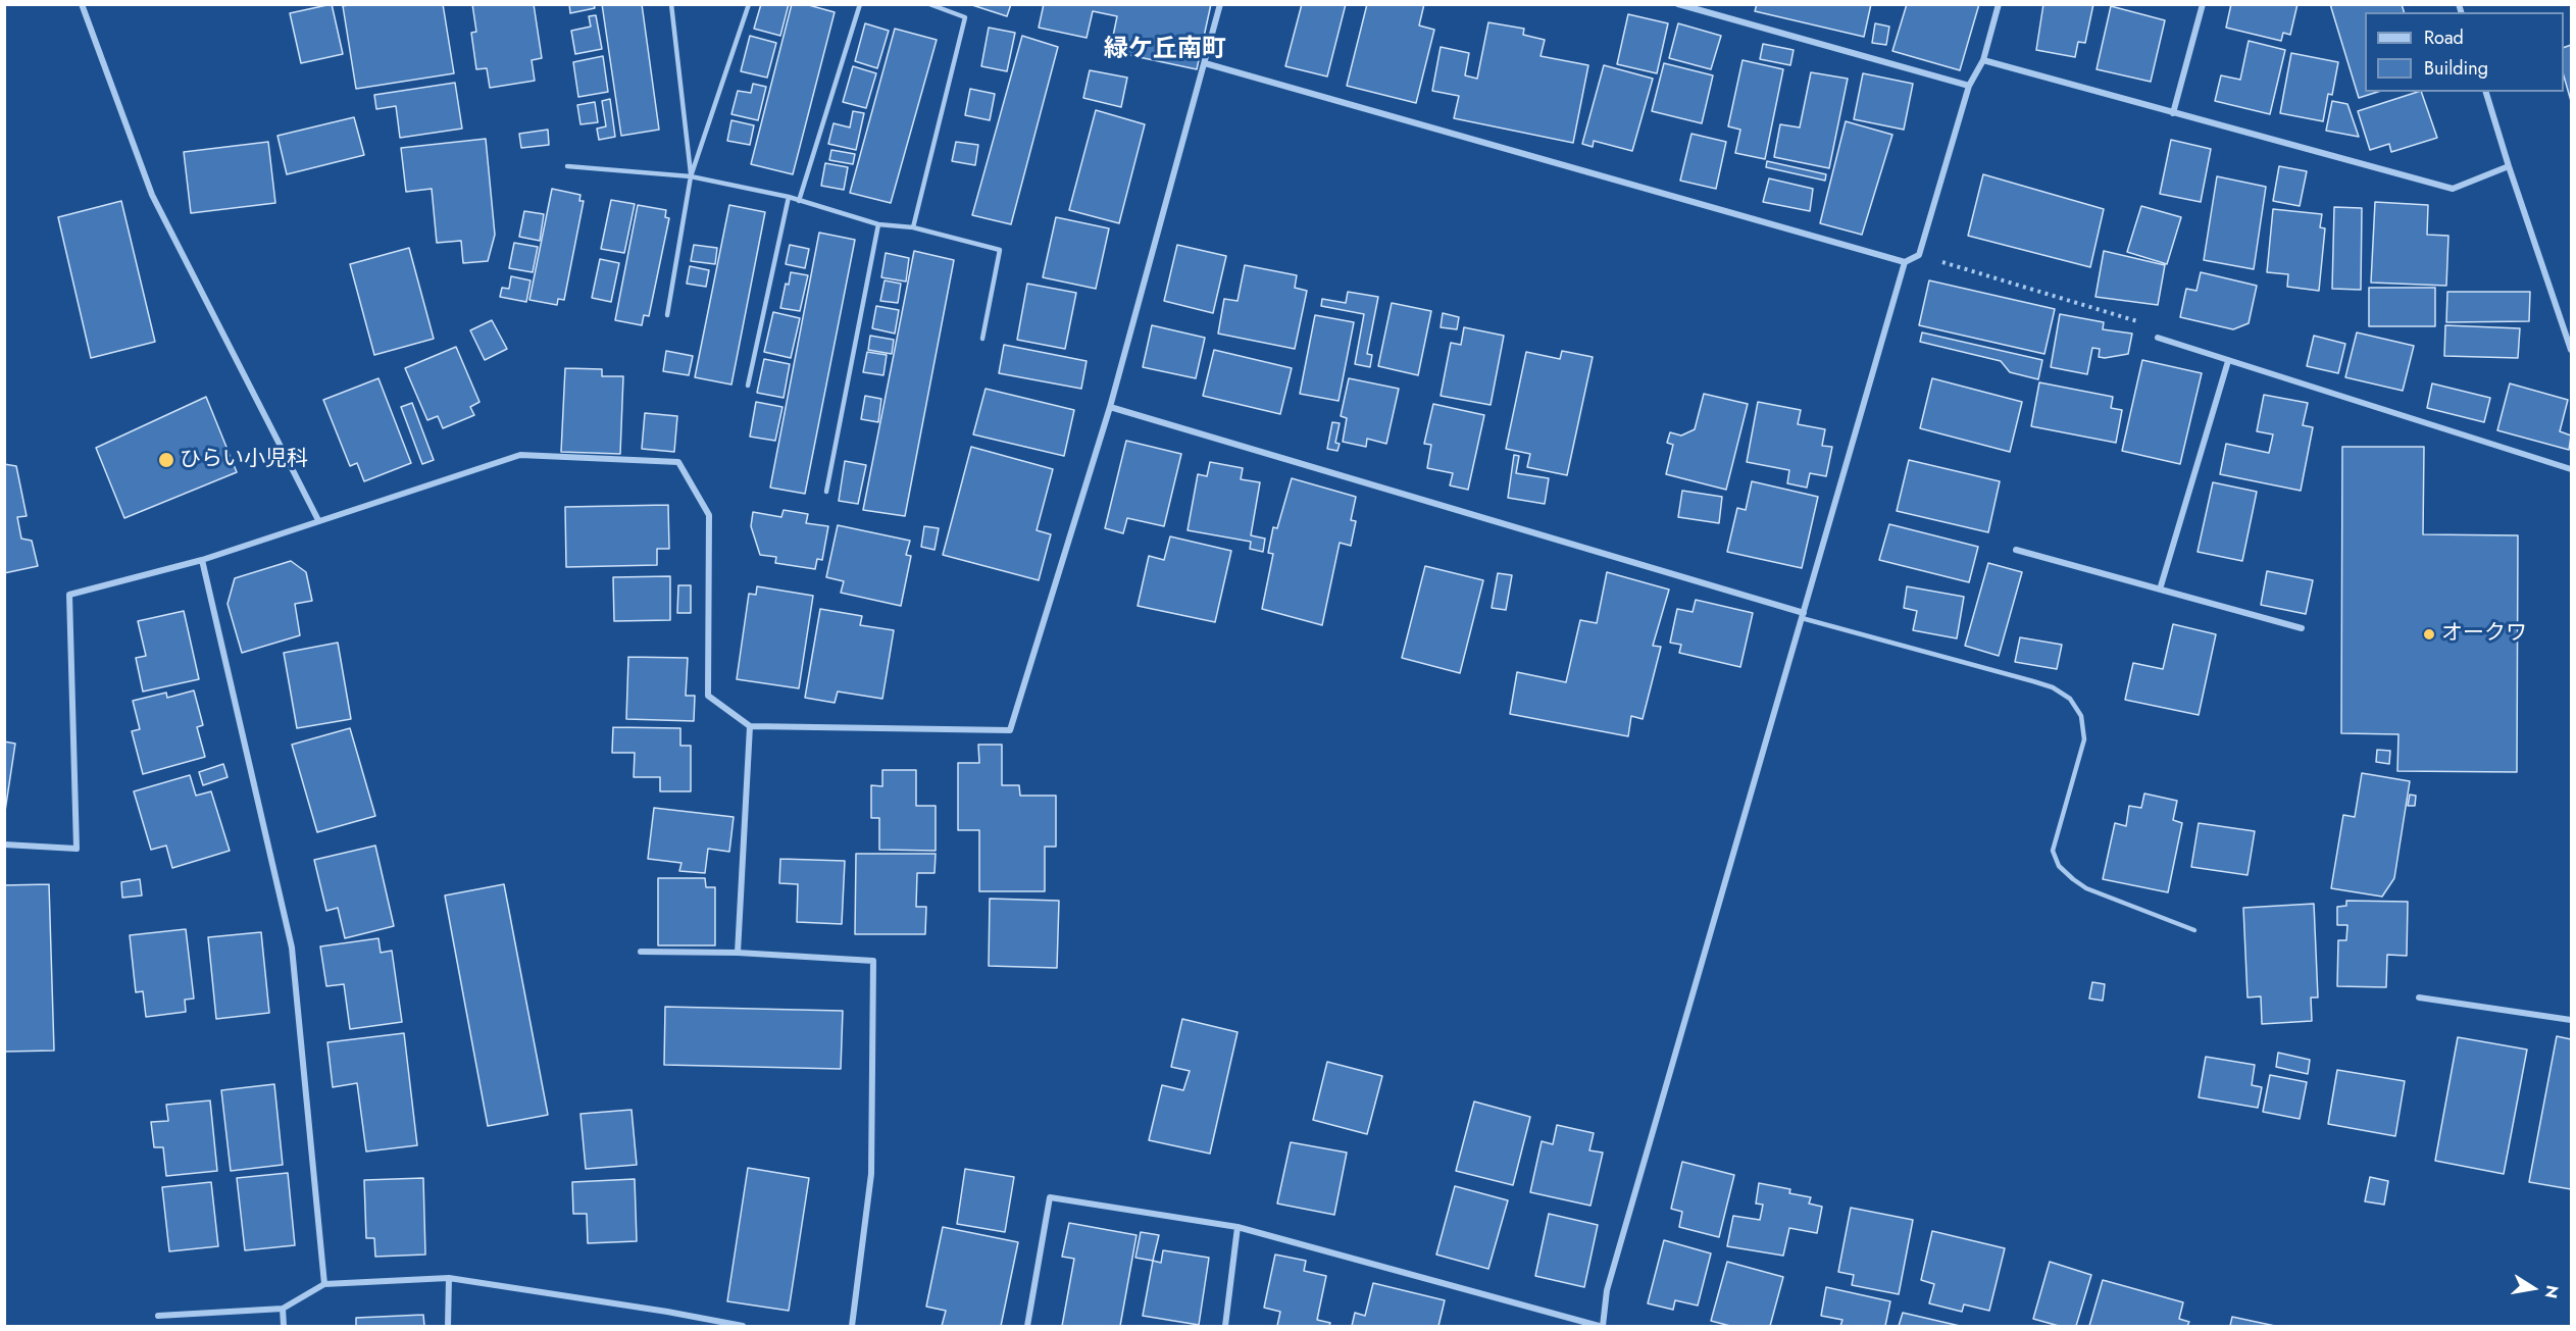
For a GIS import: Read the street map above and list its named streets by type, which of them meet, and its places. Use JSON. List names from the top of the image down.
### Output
{
  "districts": ["緑ケ丘南町"],
  "places": ["ひらい小児科", "オークワ"],
  "legend": ["Road", "Building"],
  "north": "right"
}
